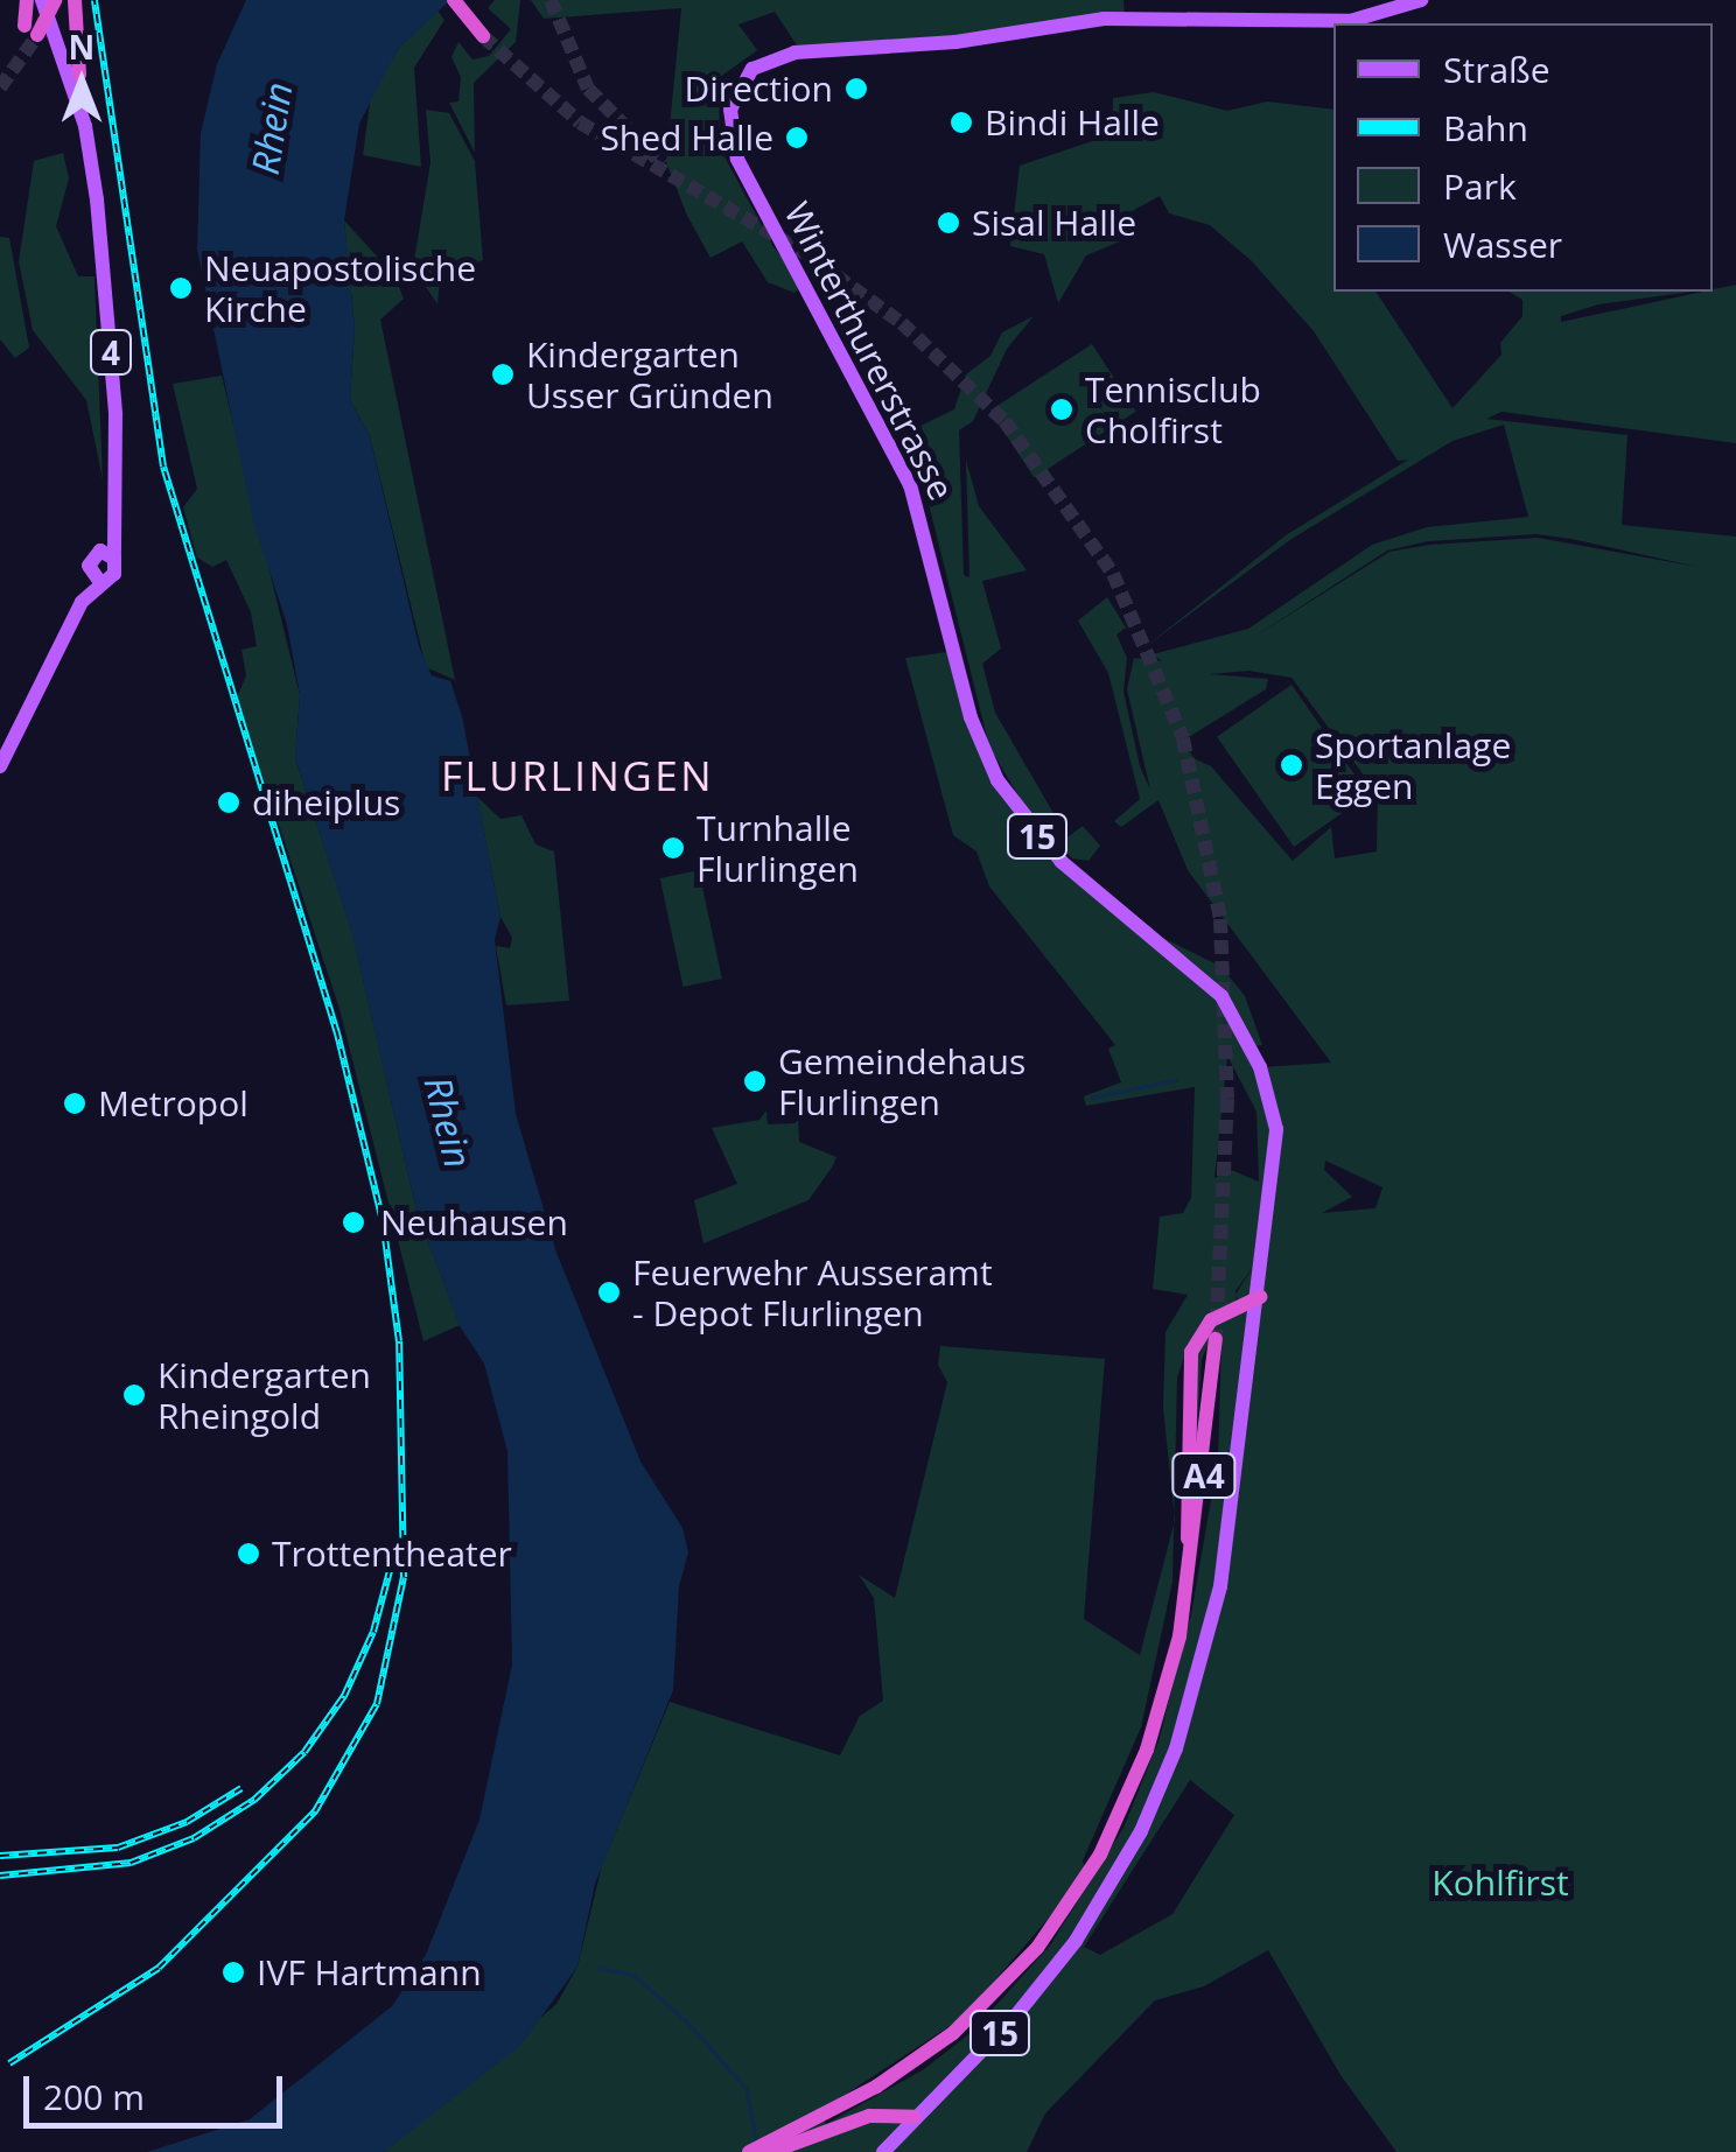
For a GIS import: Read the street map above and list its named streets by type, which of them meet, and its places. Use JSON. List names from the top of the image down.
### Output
{
  "streets": {
    "highway": ["A4"],
    "main road": ["Winterthurerstrasse", "4", "15"]
  },
  "districts": ["FLURLINGEN"],
  "water": ["Rhein"],
  "parks": ["Kohlfirst"],
  "places": [
    "Direction",
    "Bindi Halle",
    "Shed Halle",
    "Sisal Halle",
    "Neuapostolische Kirche",
    "Kindergarten Usser Gründen",
    "Tennisclub Cholfirst",
    "Sportanlage Eggen",
    "diheiplus",
    "Turnhalle Flurlingen",
    "Gemeindehaus Flurlingen",
    "Metropol",
    "Neuhausen",
    "Feuerwehr Ausseramt - Depot Flurlingen",
    "Kindergarten Rheingold",
    "Trottentheater",
    "IVF Hartmann"
  ],
  "legend": [
    "Straße",
    "Bahn",
    "Park",
    "Wasser"
  ],
  "scale_bar": "200 m",
  "north": "top"
}
